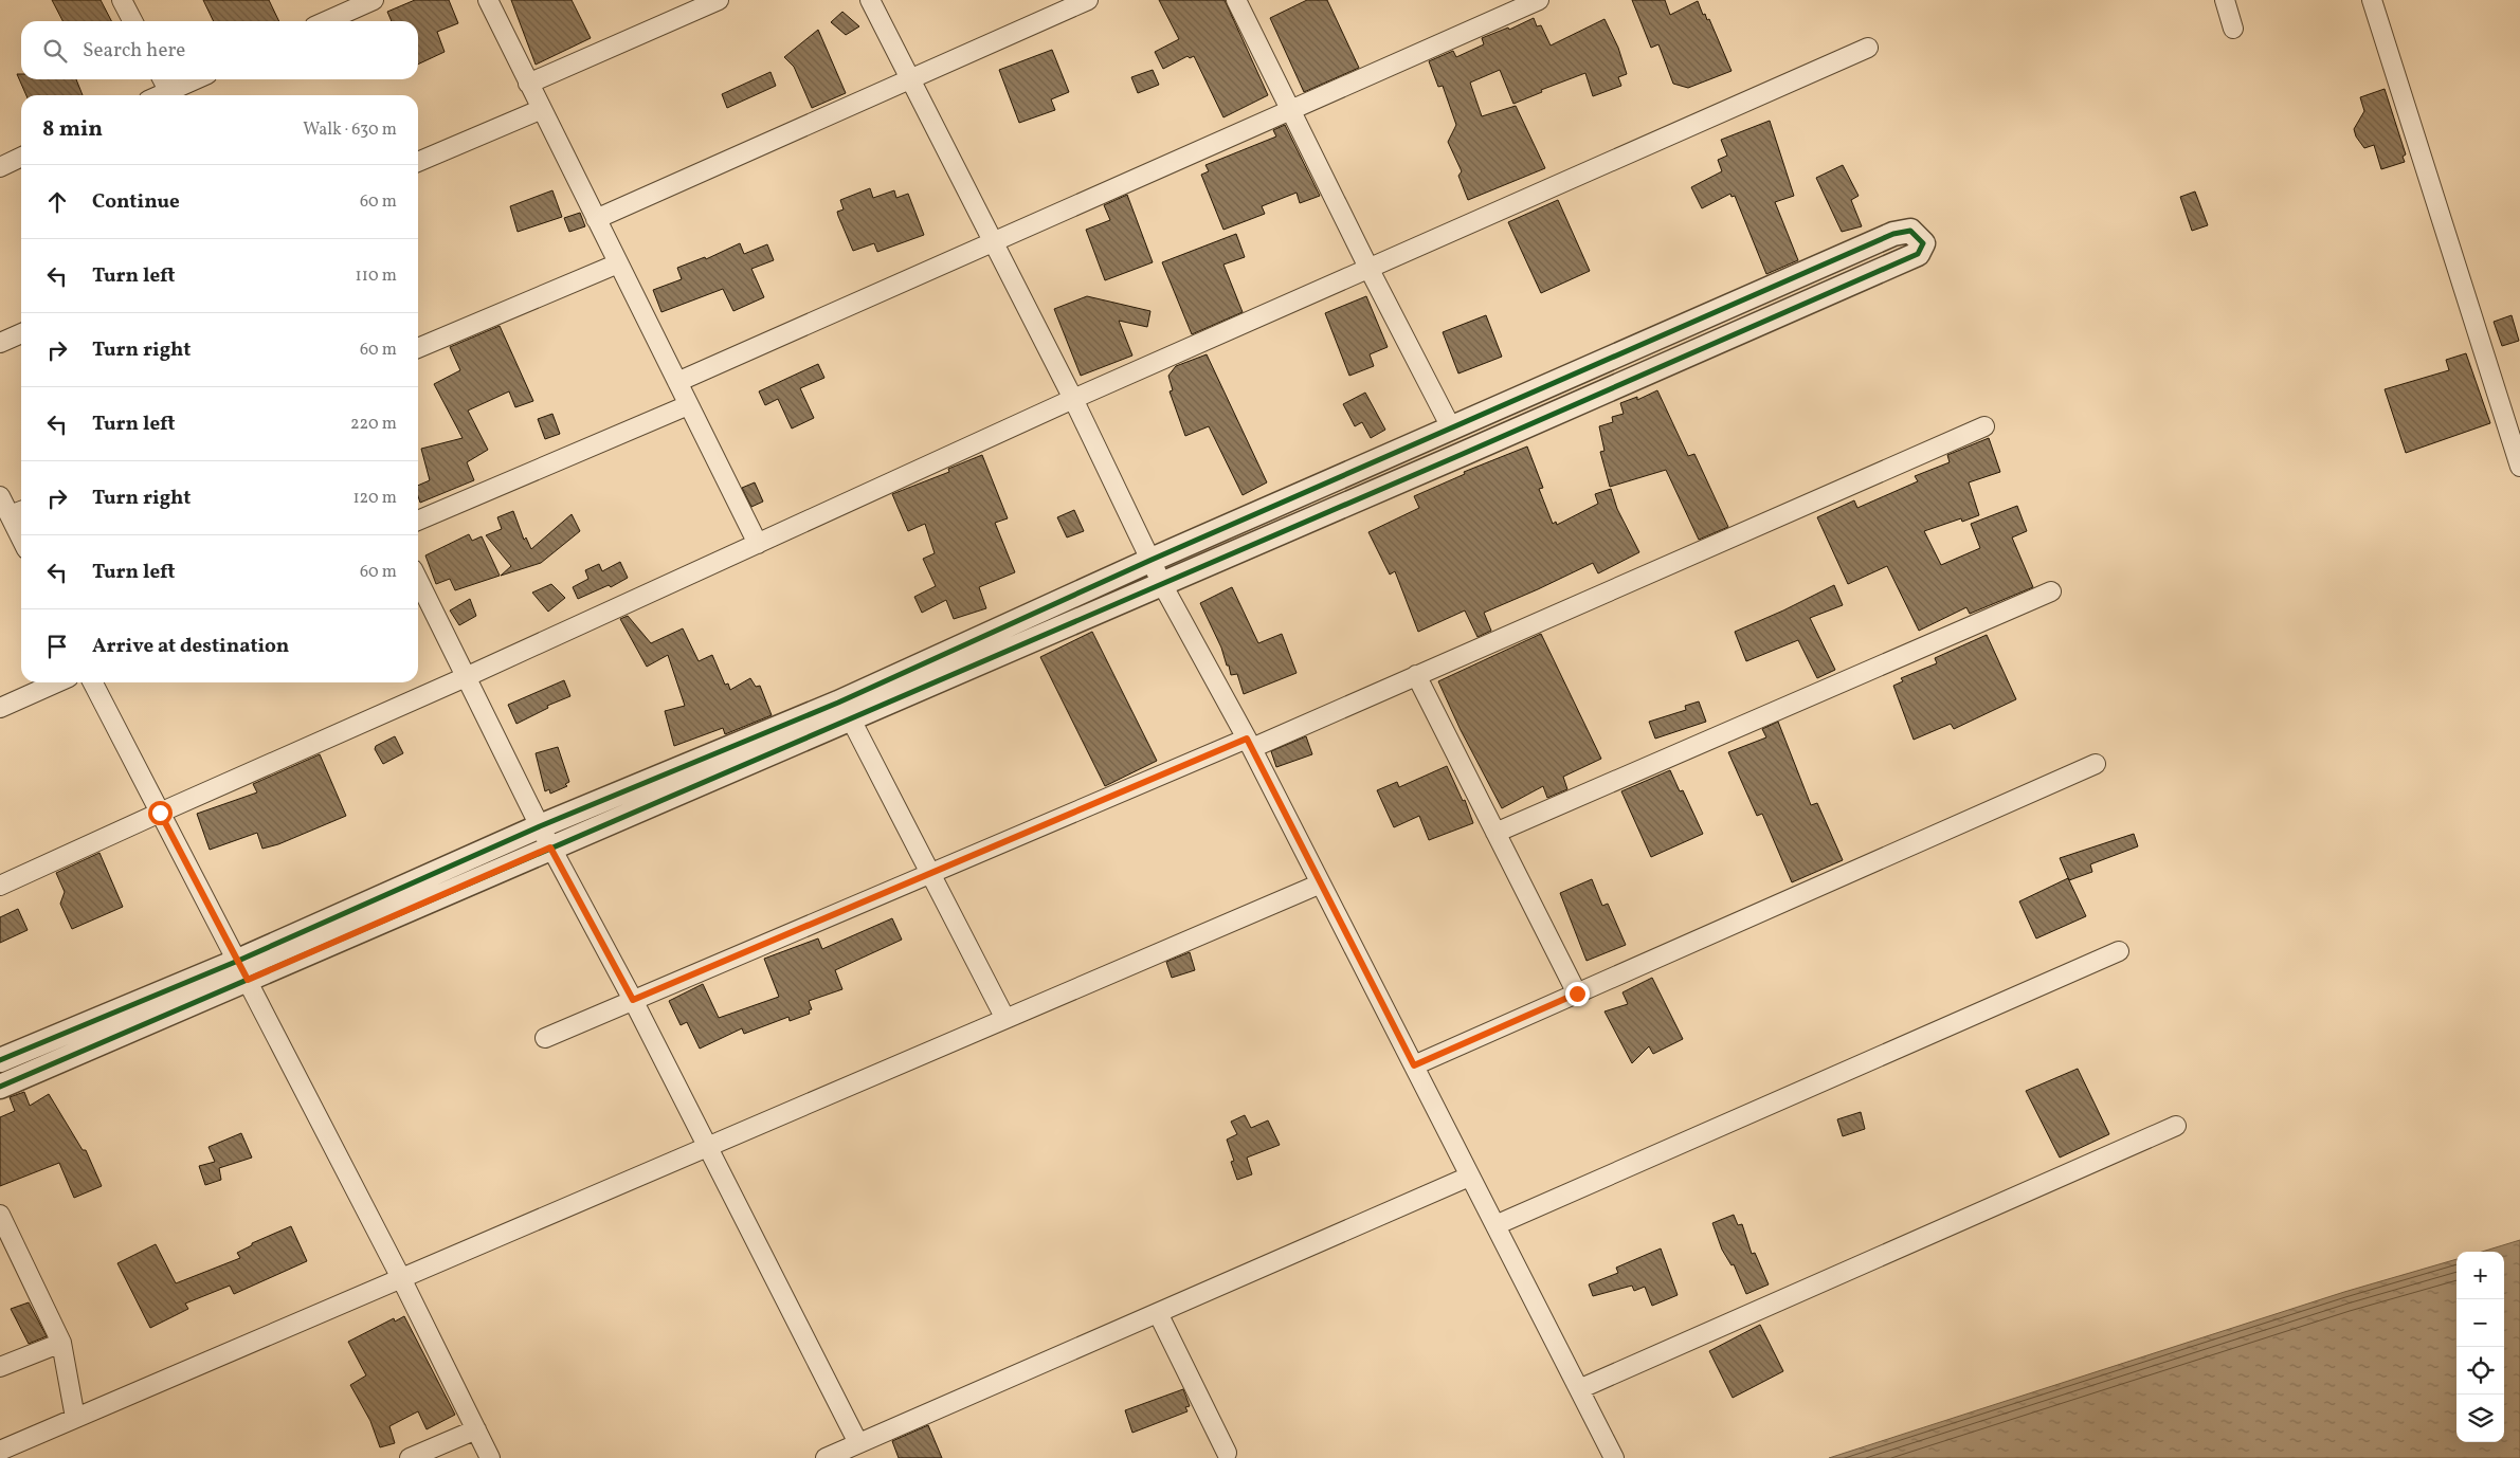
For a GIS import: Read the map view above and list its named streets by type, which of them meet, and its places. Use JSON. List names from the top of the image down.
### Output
{
  "page": {
    "search": "Search here",
    "heading": ["8 min", "Walk · 630 m"],
    "list": [
      ["Continue", "60 m"],
      ["Turn left", "110 m"],
      ["Turn right", "60 m"],
      ["Turn left", "220 m"],
      ["Turn right", "120 m"],
      ["Turn left", "60 m"],
      "Arrive at destination"
    ],
    "map_buttons": ["+", "−"]
  }
}
